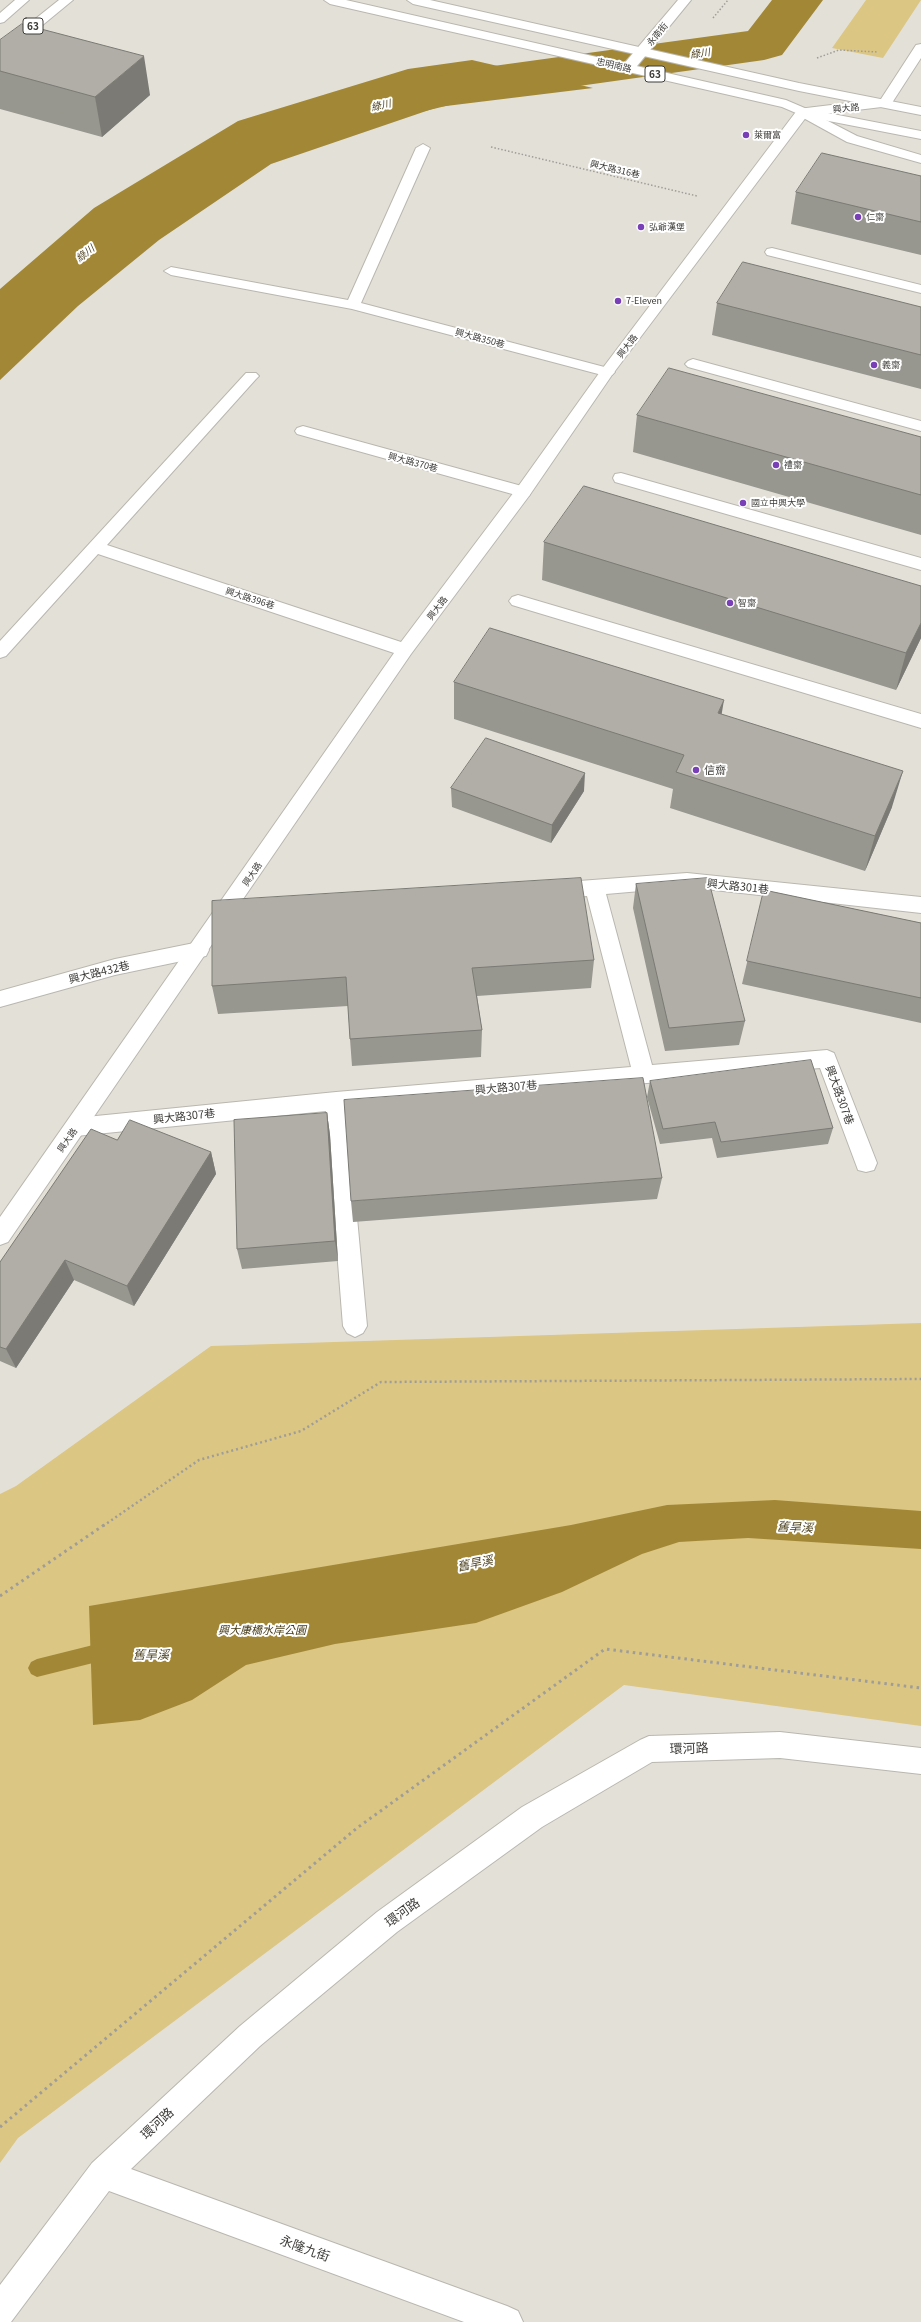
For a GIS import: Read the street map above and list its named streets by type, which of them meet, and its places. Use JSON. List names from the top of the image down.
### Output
{
  "streets": {
    "street": [
      "63",
      "永南街",
      "忠明南路",
      "興大路",
      "興大路350巷",
      "興大路370巷",
      "興大路396巷",
      "興大路301巷",
      "興大路432巷",
      "興大路307巷",
      "環河路",
      "永隆九街"
    ],
    "path": ["興大路316巷"]
  },
  "crossings": [
    ["永南街", "忠明南路"],
    ["忠明南路", "興大路"],
    ["興大路", "興大路316巷"],
    ["興大路", "興大路350巷"],
    ["興大路", "興大路370巷"],
    ["興大路", "興大路396巷"],
    ["興大路", "興大路432巷"],
    ["興大路", "興大路307巷"],
    ["環河路", "永隆九街"]
  ],
  "water": ["綠川", "舊旱溪"],
  "parks": ["興大康橋水岸公園"],
  "places": [
    "萊爾富",
    "仁齋",
    "弘爺漢堡",
    "7-Eleven",
    "義齋",
    "禮齋",
    "國立中興大學",
    "智齋",
    "信齋"
  ]
}
